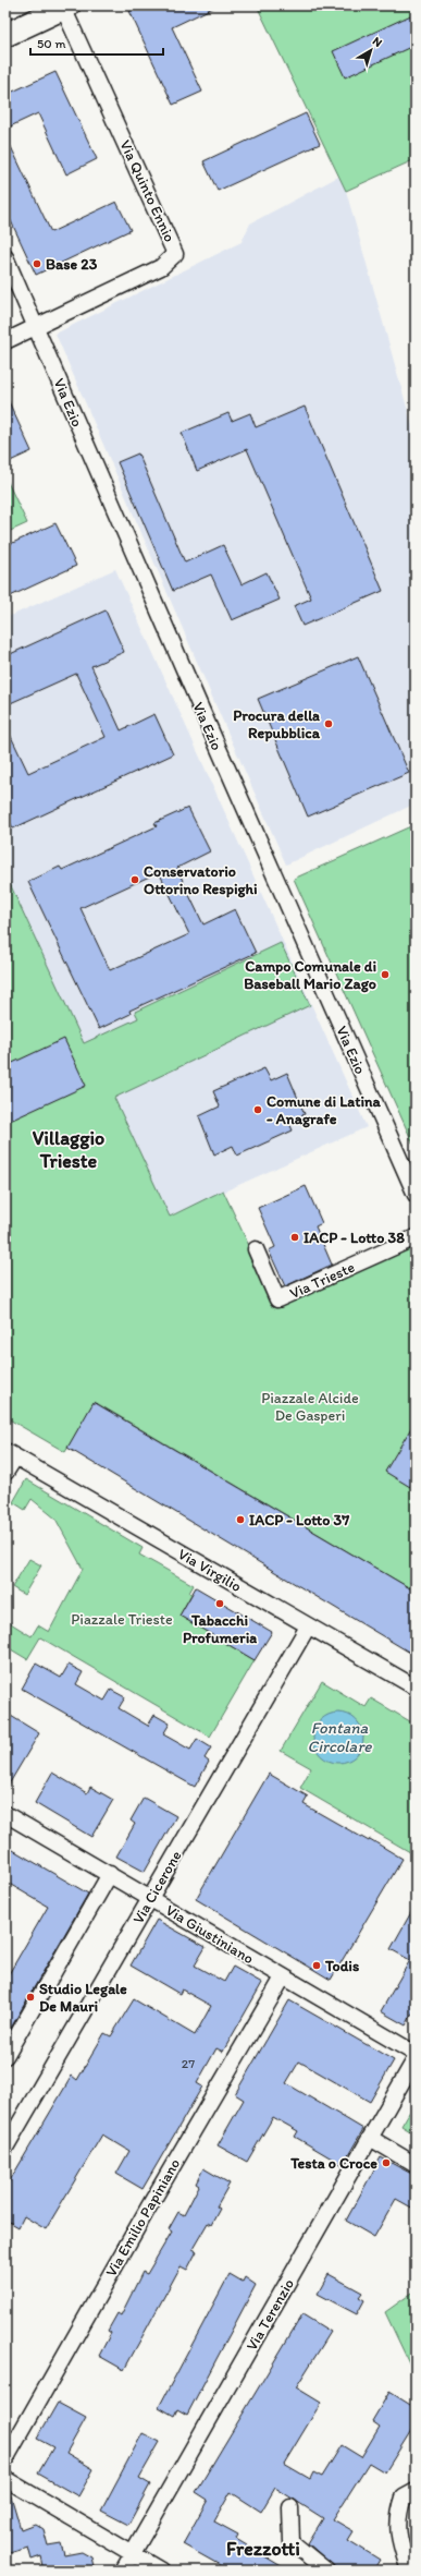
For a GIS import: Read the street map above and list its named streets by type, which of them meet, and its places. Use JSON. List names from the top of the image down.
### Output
{
  "streets": {
    "street": [
      "Via Quinto Ennio",
      "Via Ezio",
      "Via Trieste",
      "Via Virgilio",
      "Via Cicerone",
      "Via Giustiniano",
      "Via Emilio Papiniano",
      "Via Terenzio"
    ]
  },
  "crossings": [
    ["Via Quinto Ennio", "Via Ezio"],
    ["Via Virgilio", "Via Cicerone"],
    ["Via Cicerone", "Via Giustiniano"],
    ["Via Giustiniano", "Via Emilio Papiniano"]
  ],
  "districts": ["Villaggio Trieste", "Frezzotti"],
  "water": ["Fontana Circolare"],
  "parks": ["Piazzale Alcide De Gasperi", "Piazzale Trieste"],
  "places": [
    "Base 23",
    "Procura della Repubblica",
    "Conservatorio Ottorino Respighi",
    "Campo Comunale di Baseball Mario Zago",
    "Comune di Latina - Anagrafe",
    "IACP - Lotto 38",
    "IACP - Lotto 37",
    "Tabacchi Profumeria",
    "Todis",
    "Studio Legale De Mauri",
    "Testa o Croce"
  ],
  "house_numbers": ["27"],
  "scale_bar": "50 m",
  "north": "top right"
}
